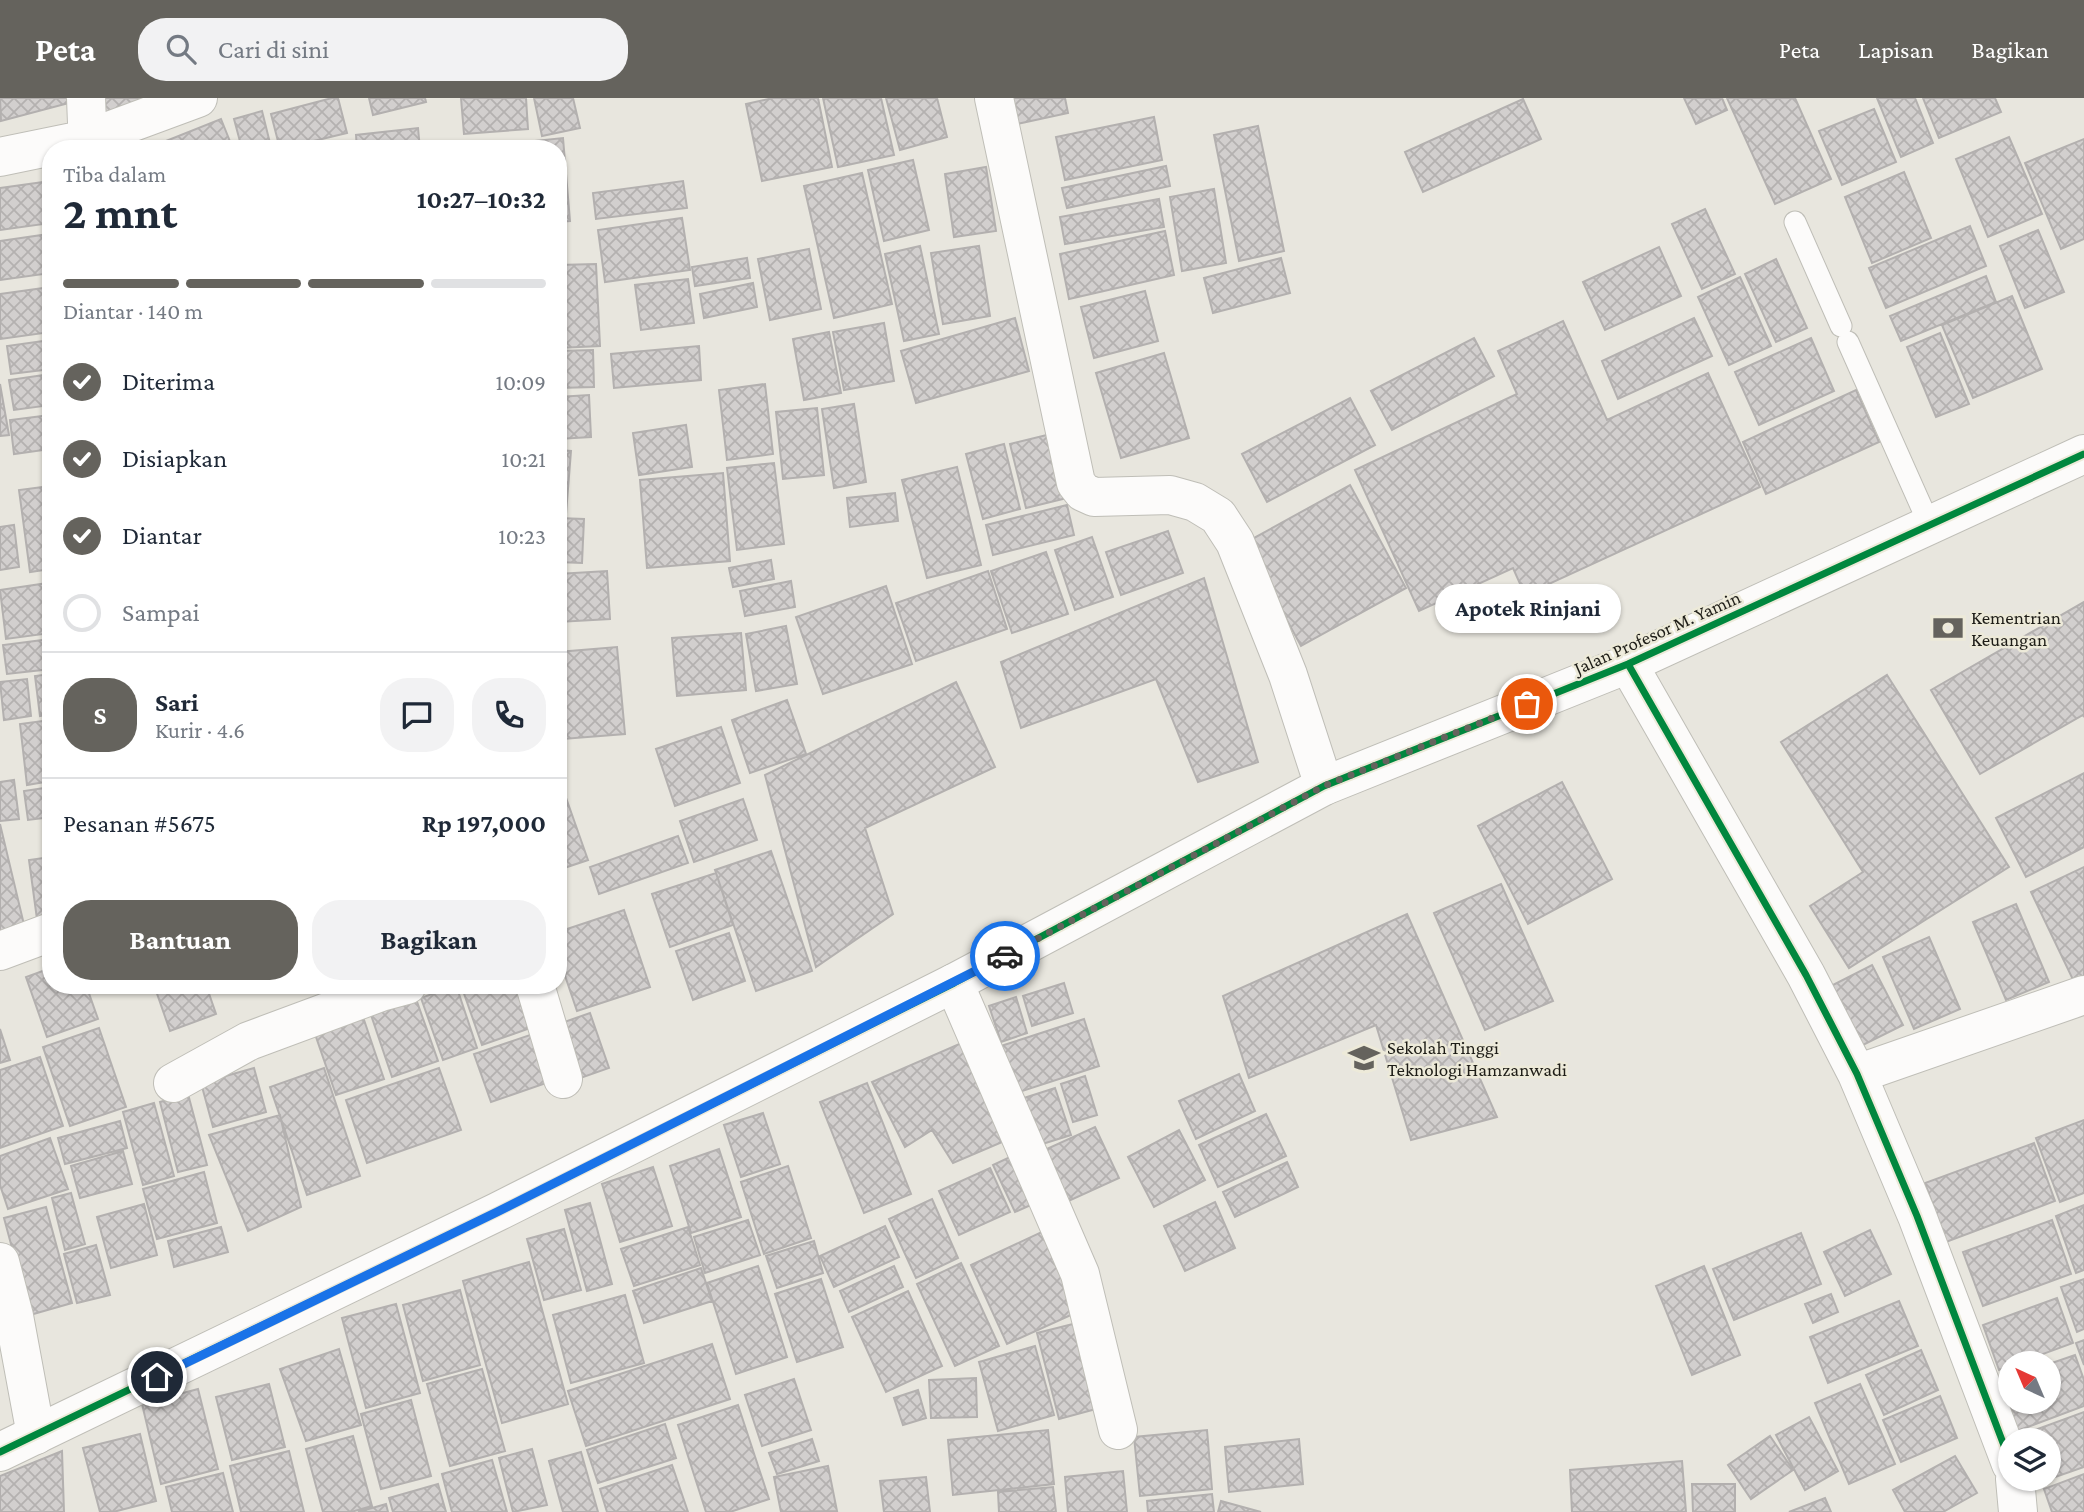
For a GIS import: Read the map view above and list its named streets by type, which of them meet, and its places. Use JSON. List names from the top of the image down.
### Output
{
  "streets": {
    "street": ["Jalan Profesor M. Yamin"]
  },
  "places": {
    "bank": ["Kementrian Keuangan"],
    "other": ["Apotek Rinjani"],
    "school or university": ["Sekolah Tinggi Teknologi Hamzanwadi"]
  },
  "north": "top left",
  "page": {
    "header": "Peta",
    "search": "Cari di sini",
    "nav": ["Peta", "Lapisan", "Bagikan"],
    "heading": ["2 mnt", "Tiba dalam", "10:27–10:32"],
    "panel": [
      "Sari",
      "Kurir · 4.6",
      "Pesanan #5675",
      "Rp 197,000"
    ],
    "bar": "Diantar · 140 m",
    "list": [
      ["Diterima", "10:09"],
      ["Disiapkan", "10:21"],
      ["Diantar", "10:23"],
      "Sampai"
    ],
    "bubble": "Apotek Rinjani",
    "round": "S",
    "buttons": ["Bantuan", "Bagikan"]
  }
}
